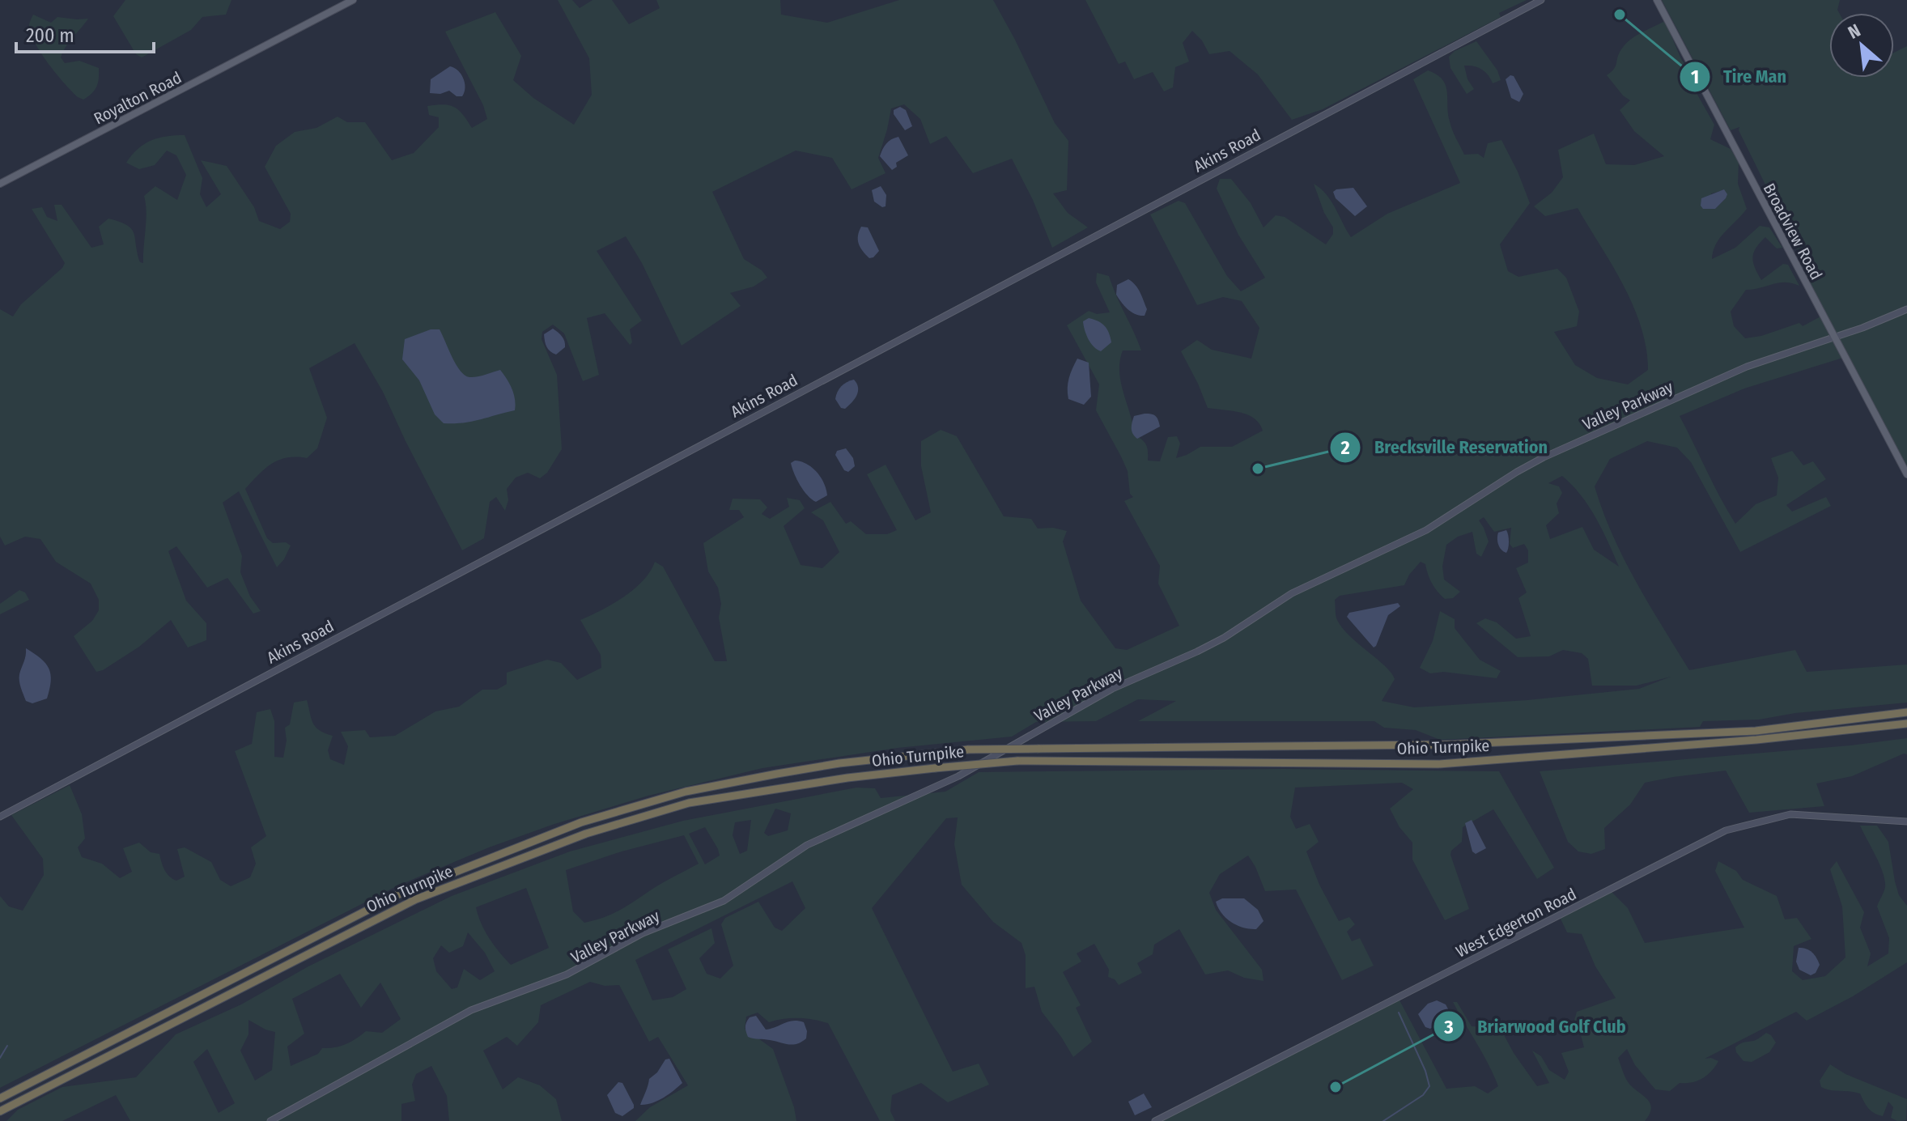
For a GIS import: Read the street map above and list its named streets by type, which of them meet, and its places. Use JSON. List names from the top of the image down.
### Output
{
  "streets": {
    "highway": ["Ohio Turnpike"],
    "main road": ["Royalton Road", "Broadview Road"],
    "street": ["Akins Road", "Valley Parkway", "West Edgerton Road"]
  },
  "crossings": [
    ["Broadview Road", "Valley Parkway"]
  ],
  "places": ["Tire Man", "Brecksville Reservation", "Briarwood Golf Club"],
  "scale_bar": "200 m",
  "north": "top left"
}
